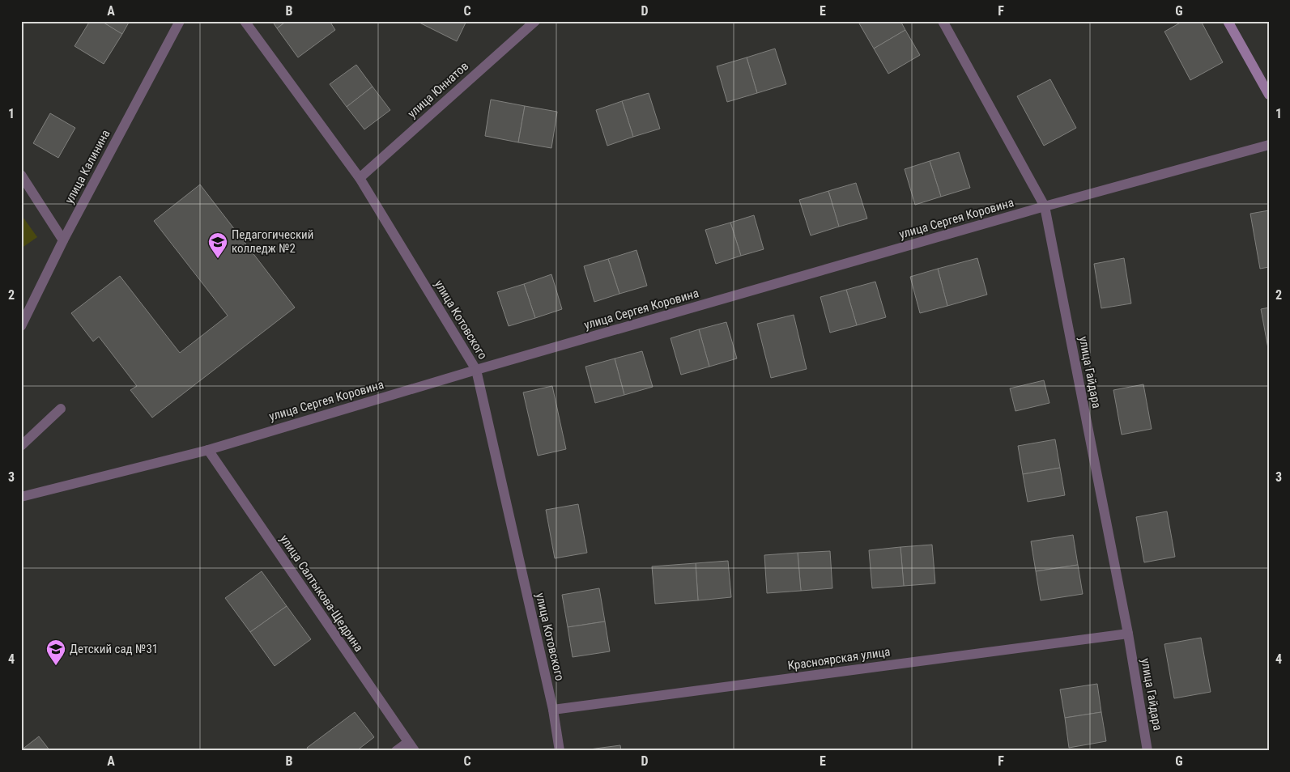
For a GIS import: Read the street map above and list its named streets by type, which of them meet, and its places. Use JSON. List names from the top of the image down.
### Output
{
  "streets": {
    "street": [
      "улица Юннатов",
      "улица Калинина",
      "улица Сергея Коровина",
      "улица Котовского",
      "улица Гайдара",
      "улица Салтыкова-Щедрина",
      "Красноярская улица"
    ]
  },
  "crossings": [
    ["улица Юннатов", "улица Котовского"],
    ["улица Сергея Коровина", "улица Котовского"],
    ["улица Сергея Коровина", "улица Гайдара"],
    ["улица Сергея Коровина", "улица Салтыкова-Щедрина"],
    ["улица Котовского", "Красноярская улица"],
    ["улица Гайдара", "Красноярская улица"]
  ],
  "places": {
    "school or university": ["Педагогический колледж №2", "Детский сад №31"]
  },
  "grid": {
    "columns": [
      "A",
      "B",
      "C",
      "D",
      "E",
      "F",
      "G"
    ],
    "rows": [
      "1",
      "2",
      "3",
      "4"
    ]
  }
}
